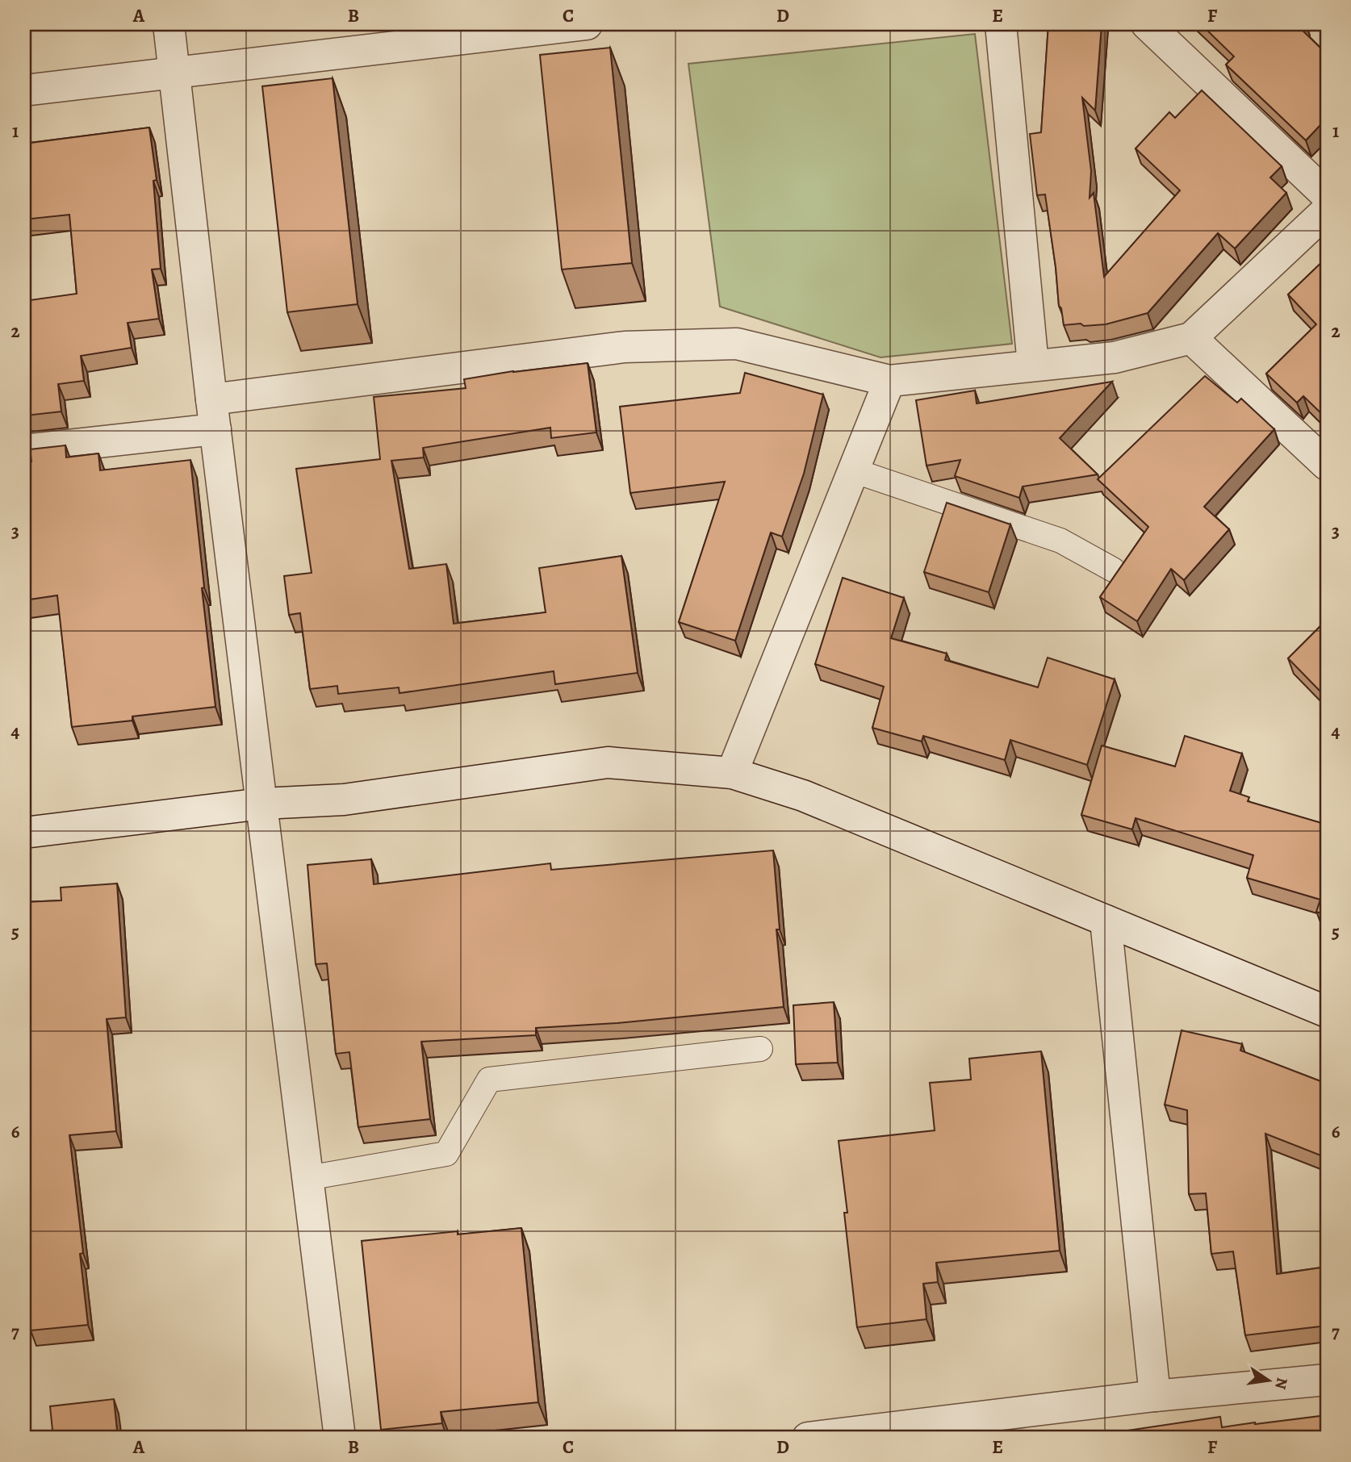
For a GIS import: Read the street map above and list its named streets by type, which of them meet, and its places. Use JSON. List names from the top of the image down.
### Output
{
  "north": "right",
  "grid": {
    "columns": [
      "A",
      "B",
      "C",
      "D",
      "E",
      "F"
    ],
    "rows": [
      "1",
      "2",
      "3",
      "4",
      "5",
      "6",
      "7"
    ]
  }
}
